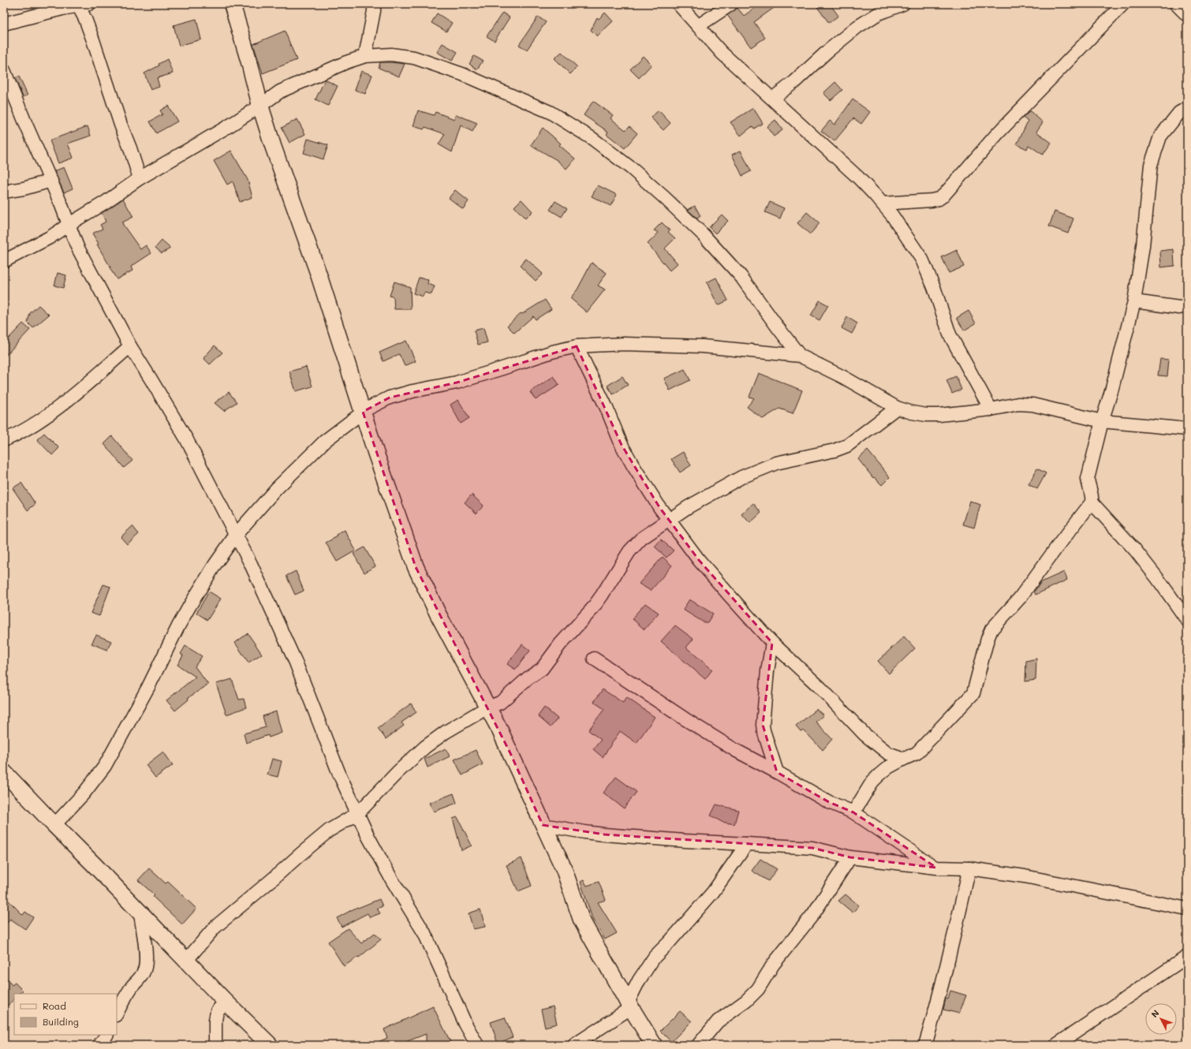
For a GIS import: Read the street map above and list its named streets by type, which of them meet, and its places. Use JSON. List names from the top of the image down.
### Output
{
  "legend": ["Road", "Building"],
  "north": "top left"
}
